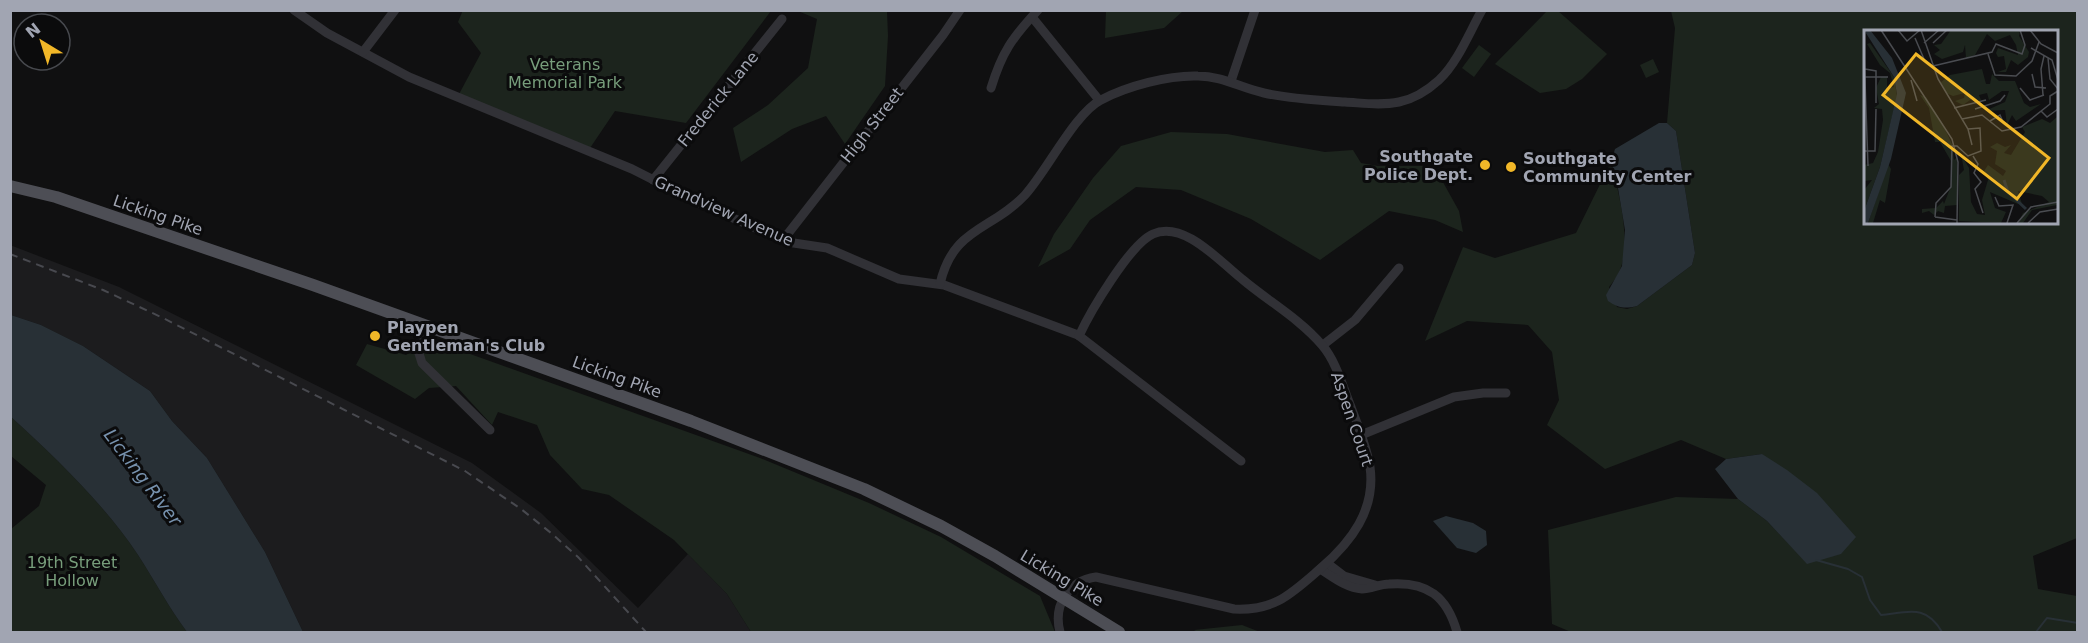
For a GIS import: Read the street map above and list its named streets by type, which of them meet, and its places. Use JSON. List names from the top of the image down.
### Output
{
  "streets": {
    "main road": ["Licking Pike"],
    "street": [
      "Frederick Lane",
      "High Street",
      "Grandview Avenue",
      "Aspen Court"
    ]
  },
  "crossings": [
    ["Frederick Lane", "Grandview Avenue"],
    ["High Street", "Grandview Avenue"],
    ["Grandview Avenue", "Aspen Court"],
    ["Licking Pike", "Aspen Court"]
  ],
  "water": ["Licking River"],
  "parks": ["Veterans Memorial Park", "19th Street Hollow"],
  "places": ["Southgate Police Dept.", "Southgate Community Center", "Playpen Gentleman's Club"],
  "north": "top left"
}
